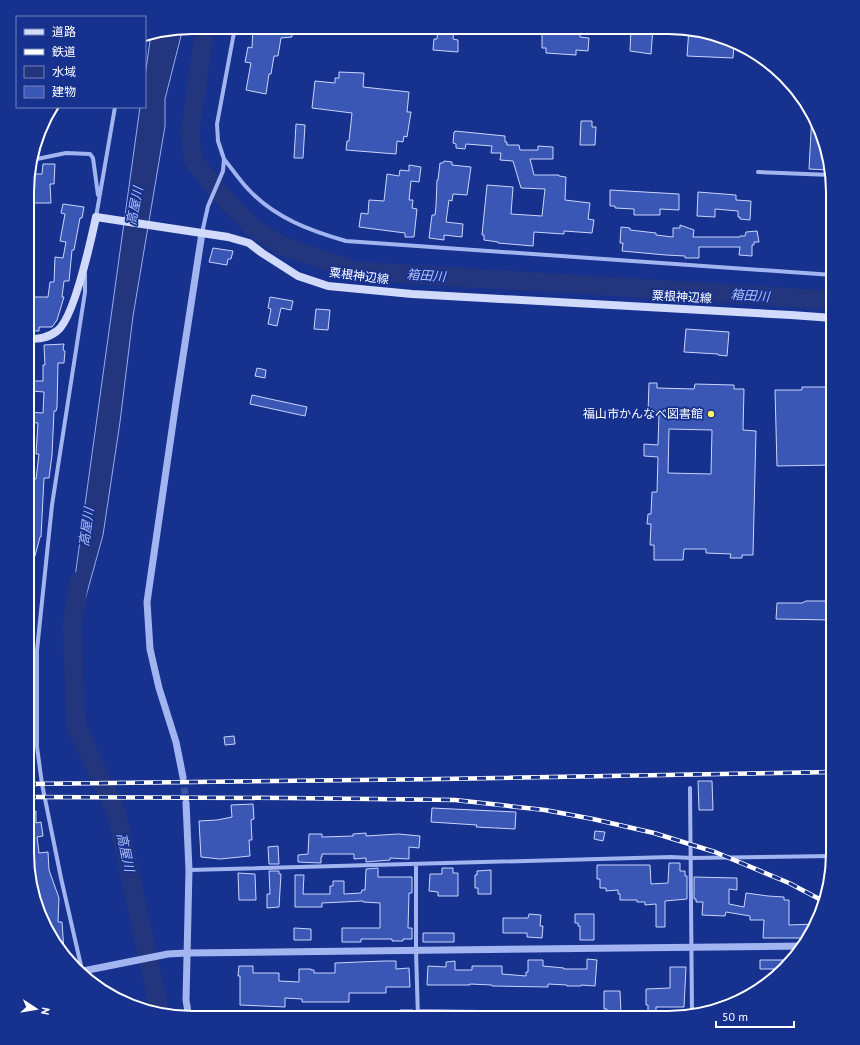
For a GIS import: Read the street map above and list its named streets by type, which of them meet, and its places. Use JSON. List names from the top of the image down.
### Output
{
  "streets": {
    "main road": ["粟根神辺線"]
  },
  "water": ["高屋川", "箱田川"],
  "places": ["福山市かんなべ図書館"],
  "legend": [
    "道路",
    "鉄道",
    "水域",
    "建物"
  ],
  "scale_bar": "50 m",
  "north": "right"
}
